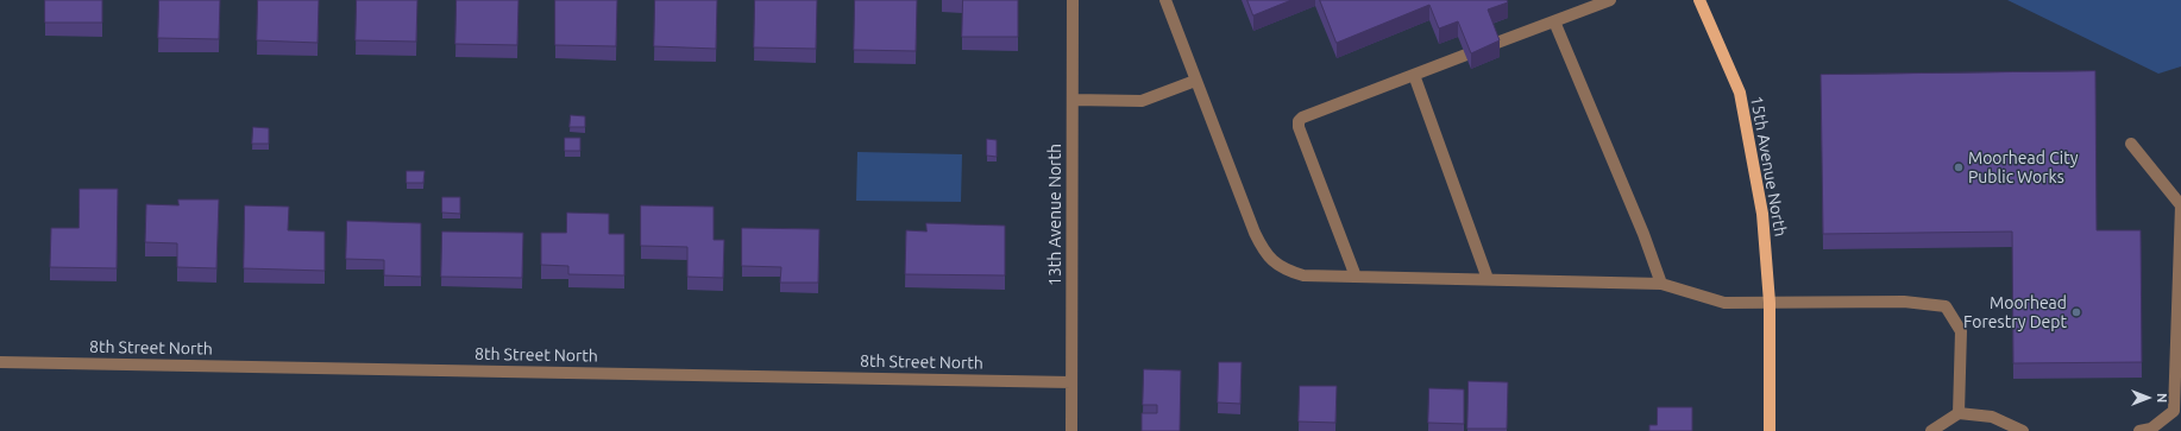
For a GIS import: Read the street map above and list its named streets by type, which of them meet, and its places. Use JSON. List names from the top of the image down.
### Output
{
  "streets": {
    "main road": ["15th Avenue North"],
    "street": ["13th Avenue North", "8th Street North"]
  },
  "crossings": [
    ["13th Avenue North", "8th Street North"]
  ],
  "places": ["Moorhead City Public Works", "Moorhead Forestry Dept"],
  "north": "right"
}
